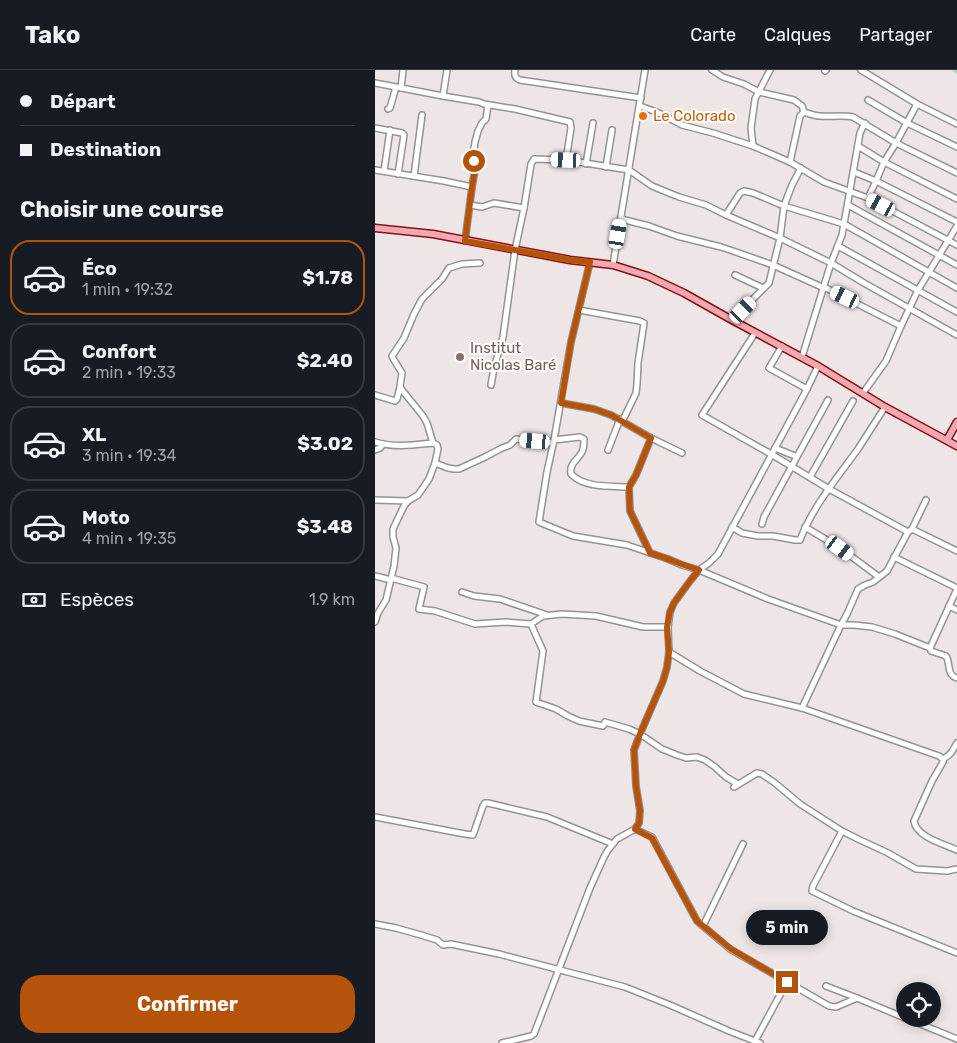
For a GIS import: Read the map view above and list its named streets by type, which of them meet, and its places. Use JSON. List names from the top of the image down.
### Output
{
  "places": ["Le Colorado", "Institut Nicolas Baré"],
  "page": {
    "header": "Tako",
    "nav": ["Carte", "Calques", "Partager"],
    "banner": ["Départ", "Destination"],
    "heading": "Choisir une course",
    "list": [
      {
        "name": "Éco",
        "note": "1 min · 19:32",
        "value": "$1.78"
      },
      {
        "name": "Confort",
        "note": "2 min · 19:33",
        "value": "$2.40"
      },
      {
        "name": "XL",
        "note": "3 min · 19:34",
        "value": "$3.02"
      },
      {
        "name": "Moto",
        "note": "4 min · 19:35",
        "value": "$3.48"
      }
    ],
    "pay": ["Espèces", "1.9 km"],
    "bubble": "5 min",
    "buttons": "Confirmer"
  }
}
